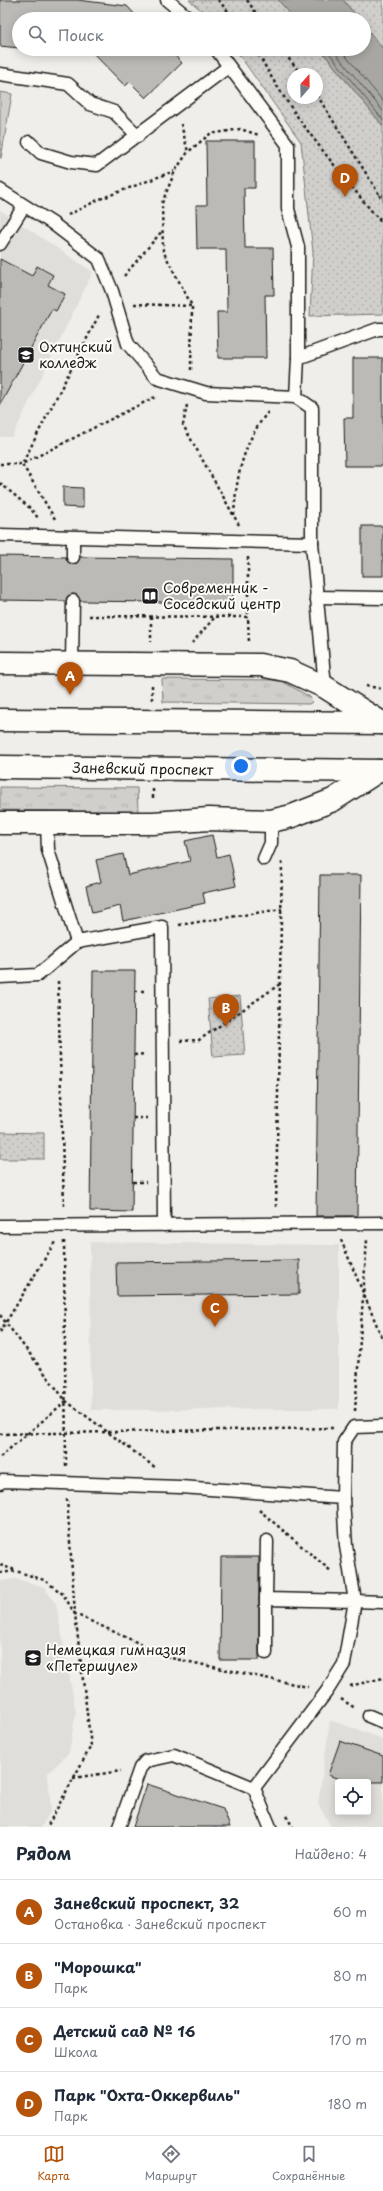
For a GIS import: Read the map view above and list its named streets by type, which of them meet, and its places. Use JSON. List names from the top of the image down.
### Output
{
  "streets": {
    "street": ["Заневский проспект"]
  },
  "places": {
    "school or university": ["Охтинский колледж", "Немецкая гимназия «Петершуле»"],
    "library": ["Современник - Соседский центр"]
  },
  "north": "top",
  "page": {
    "search": "Поиск",
    "pins": [
      "D",
      "A",
      "B",
      "C"
    ],
    "heading": ["Рядом", "Найдено: 4"],
    "list": [
      {
        "mark": "A",
        "name": "Заневский проспект, 32",
        "note": "Остановка · Заневский проспект",
        "value": "60 m"
      },
      {
        "mark": "B",
        "name": "\"Морошка\"",
        "note": "Парк",
        "value": "80 m"
      },
      {
        "mark": "C",
        "name": "Детский сад № 16",
        "note": "Школа",
        "value": "170 m"
      },
      {
        "mark": "D",
        "name": "Парк \"Охта-Оккервиль\"",
        "note": "Парк",
        "value": "180 m"
      }
    ],
    "nav": ["Карта", "Маршрут", "Сохранённые"]
  }
}
